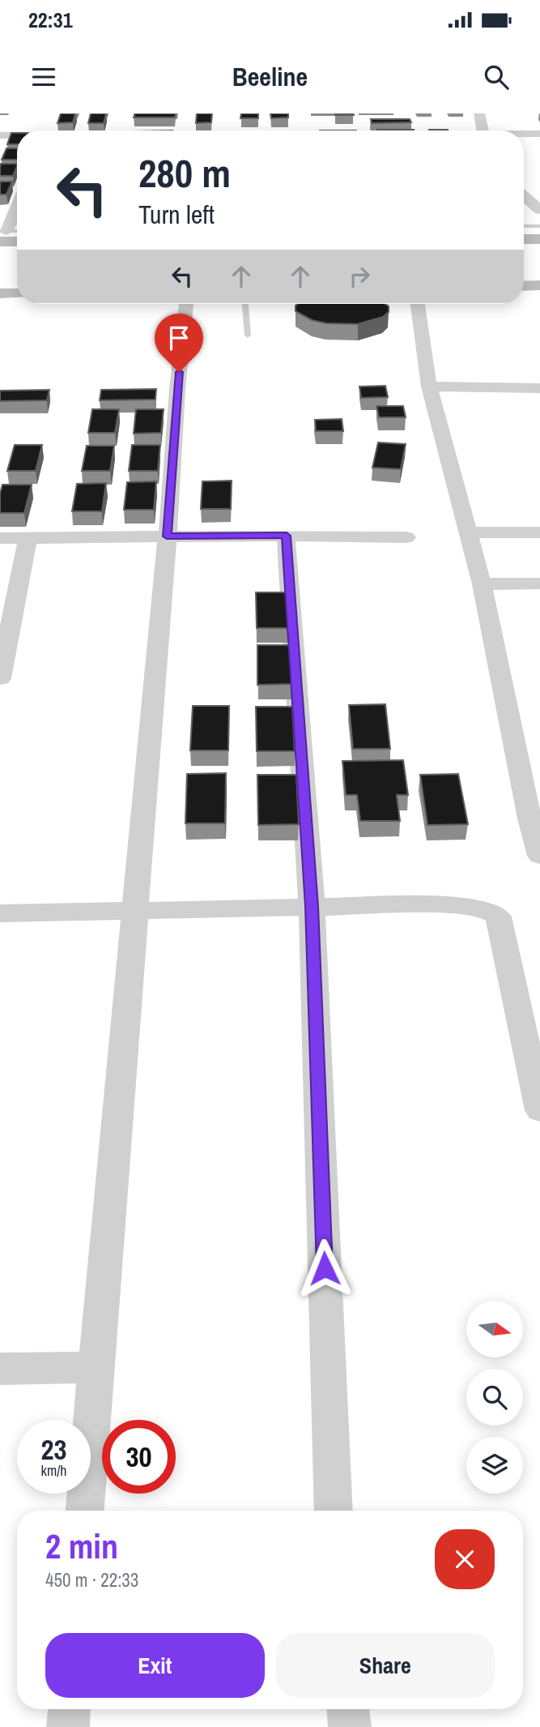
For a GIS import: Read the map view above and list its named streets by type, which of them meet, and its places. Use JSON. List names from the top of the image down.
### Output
{
  "north": "right",
  "page": {
    "status": "22:31",
    "header": "Beeline",
    "turn": ["280 m", "Turn left"],
    "speed": "23 km/h",
    "limit": "30",
    "heading": ["2 min", "450 m · 22:33"],
    "buttons": ["Exit", "Share"]
  }
}
